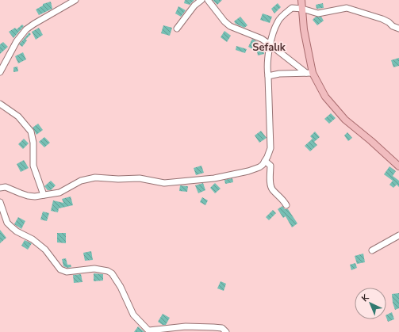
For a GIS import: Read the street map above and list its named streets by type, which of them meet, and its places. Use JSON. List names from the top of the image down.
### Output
{
  "districts": ["Sefalık"],
  "north": "top left"
}
